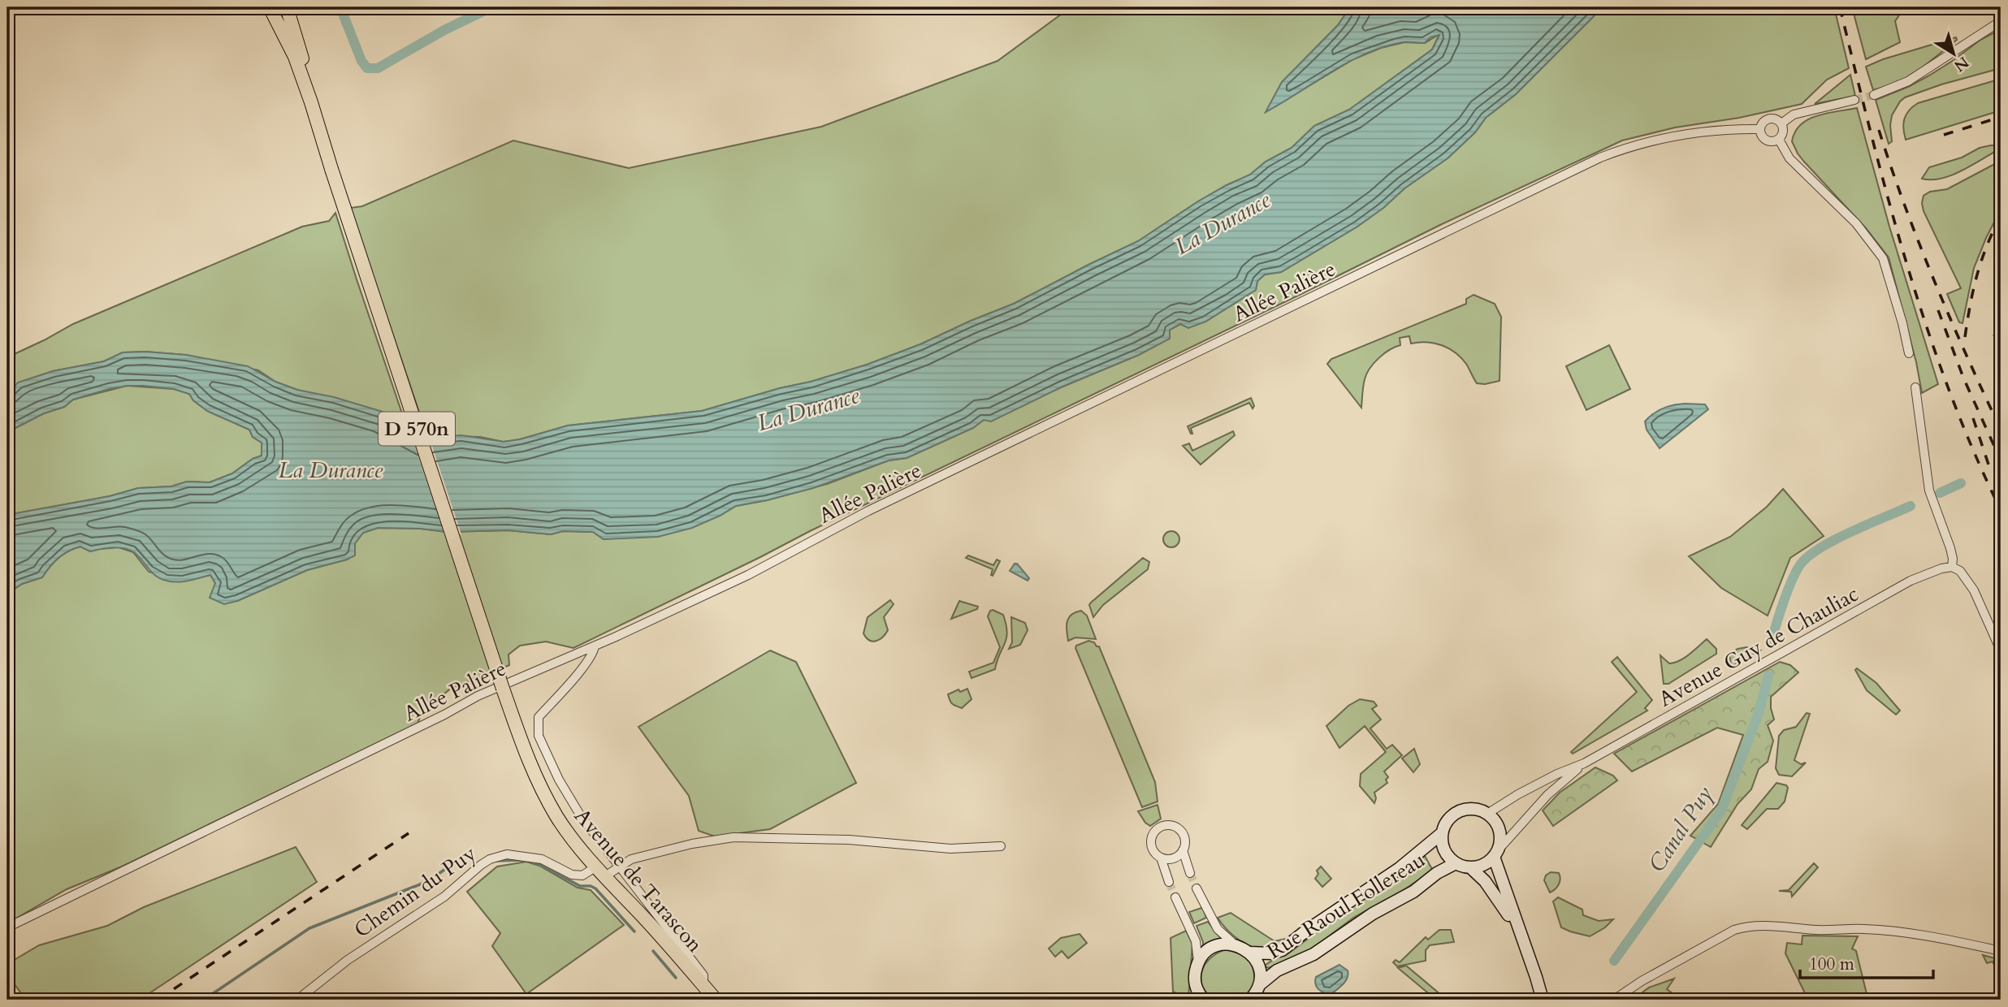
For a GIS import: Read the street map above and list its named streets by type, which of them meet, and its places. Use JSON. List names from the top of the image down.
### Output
{
  "streets": {
    "main road": ["D 570n", "Avenue de Tarascon"],
    "street": [
      "Allée Palière",
      "Avenue Guy de Chauliac",
      "Chemin du Puy",
      "Rue Raoul Follereau"
    ]
  },
  "crossings": [
    ["D 570n", "Avenue de Tarascon"],
    ["Avenue Guy de Chauliac", "Rue Raoul Follereau"],
    ["Avenue de Tarascon", "Chemin du Puy"]
  ],
  "water": ["La Durance", "Canal Puy"],
  "scale_bar": "100 m",
  "north": "bottom right"
}
